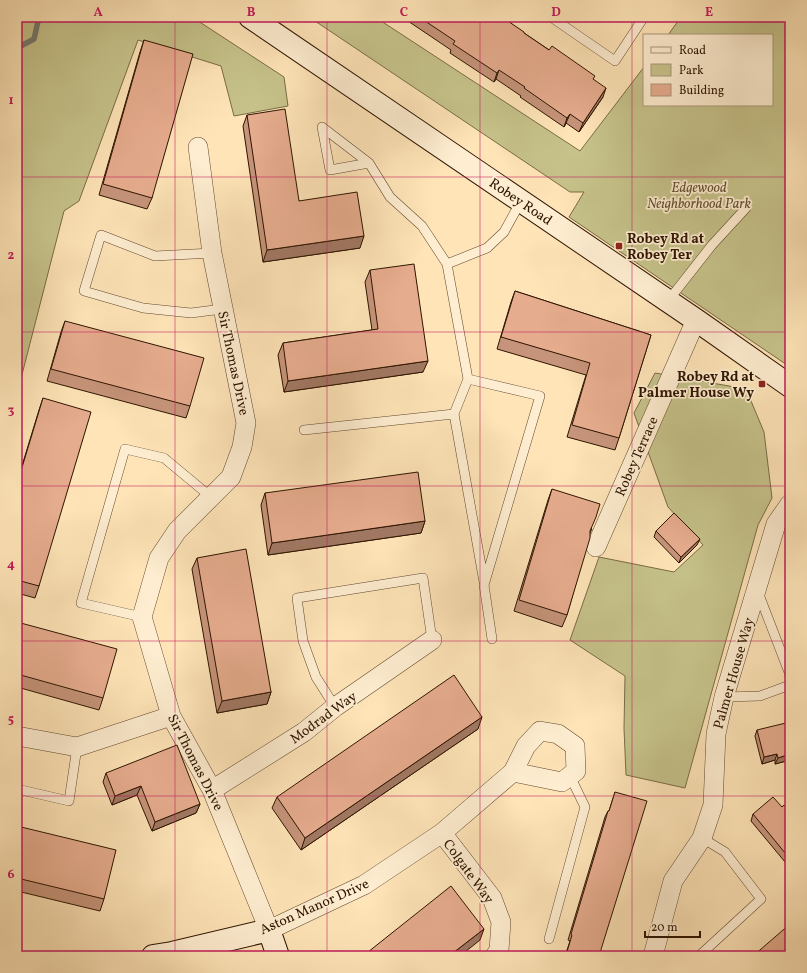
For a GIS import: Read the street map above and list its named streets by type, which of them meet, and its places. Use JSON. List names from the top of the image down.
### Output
{
  "streets": {
    "street": [
      "Robey Road",
      "Sir Thomas Drive",
      "Robey Terrace",
      "Palmer House Way",
      "Modrad Way",
      "Colgate Way",
      "Aston Manor Drive"
    ]
  },
  "crossings": [
    ["Robey Road", "Robey Terrace"],
    ["Sir Thomas Drive", "Modrad Way"],
    ["Sir Thomas Drive", "Aston Manor Drive"],
    ["Colgate Way", "Aston Manor Drive"]
  ],
  "parks": ["Edgewood Neighborhood Park"],
  "places": {
    "transit": ["Robey Rd at Robey Ter", "Robey Rd at Palmer House Wy"]
  },
  "legend": ["Road", "Park", "Building"],
  "scale_bar": "20 m",
  "grid": {
    "columns": [
      "A",
      "B",
      "C",
      "D",
      "E"
    ],
    "rows": [
      "1",
      "2",
      "3",
      "4",
      "5",
      "6"
    ]
  }
}
